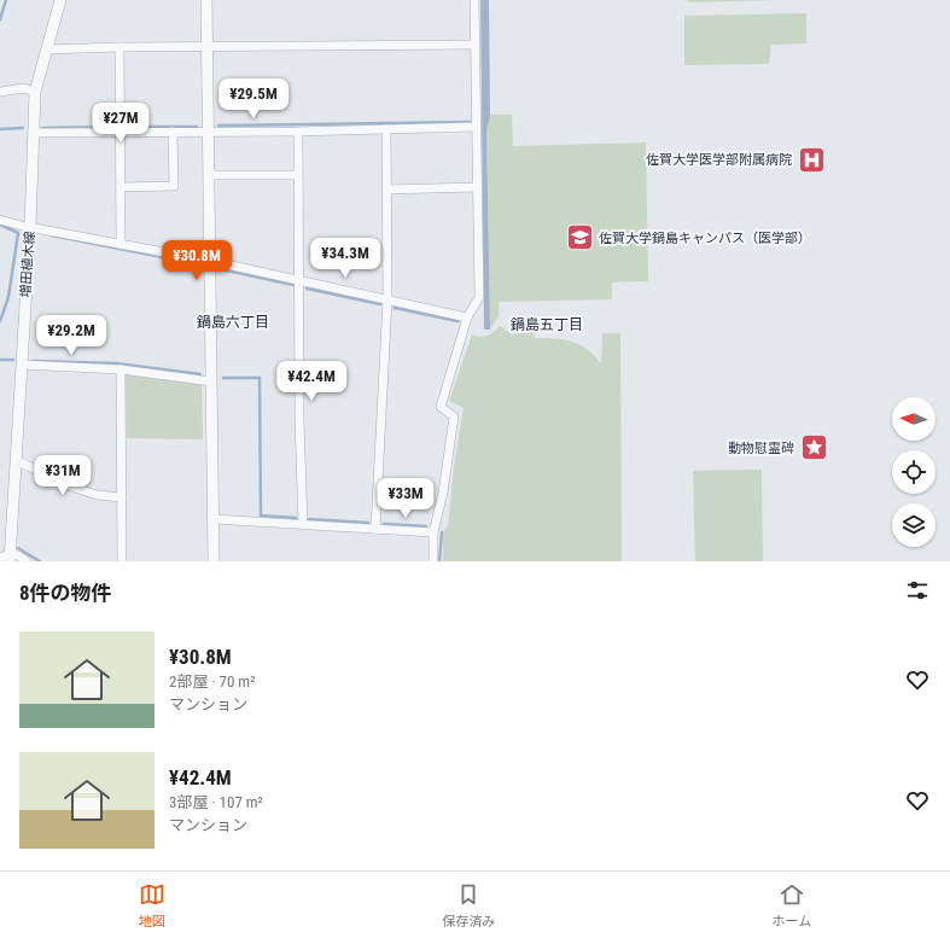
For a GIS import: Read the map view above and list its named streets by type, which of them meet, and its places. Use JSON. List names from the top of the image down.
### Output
{
  "streets": {
    "street": ["増田植木線"]
  },
  "districts": ["鍋島六丁目", "鍋島五丁目"],
  "places": {
    "hospital": ["佐賀大学医学部附属病院"],
    "school or university": ["佐賀大学鍋島キャンパス（医学部）"],
    "place": ["動物慰霊碑"]
  },
  "north": "left",
  "page": {
    "price": [
      "¥29.5M",
      "¥27M",
      "¥34.3M",
      "¥30.8M",
      "¥29.2M",
      "¥42.4M",
      "¥31M",
      "¥33M"
    ],
    "heading": "8件の物件",
    "list": [
      {
        "name": "¥30.8M",
        "note": "2部屋 · 70 m² · マンション"
      },
      {
        "name": "¥42.4M",
        "note": "3部屋 · 107 m² · マンション"
      }
    ],
    "tabs": ["地図", "保存済み", "ホーム"]
  }
}
